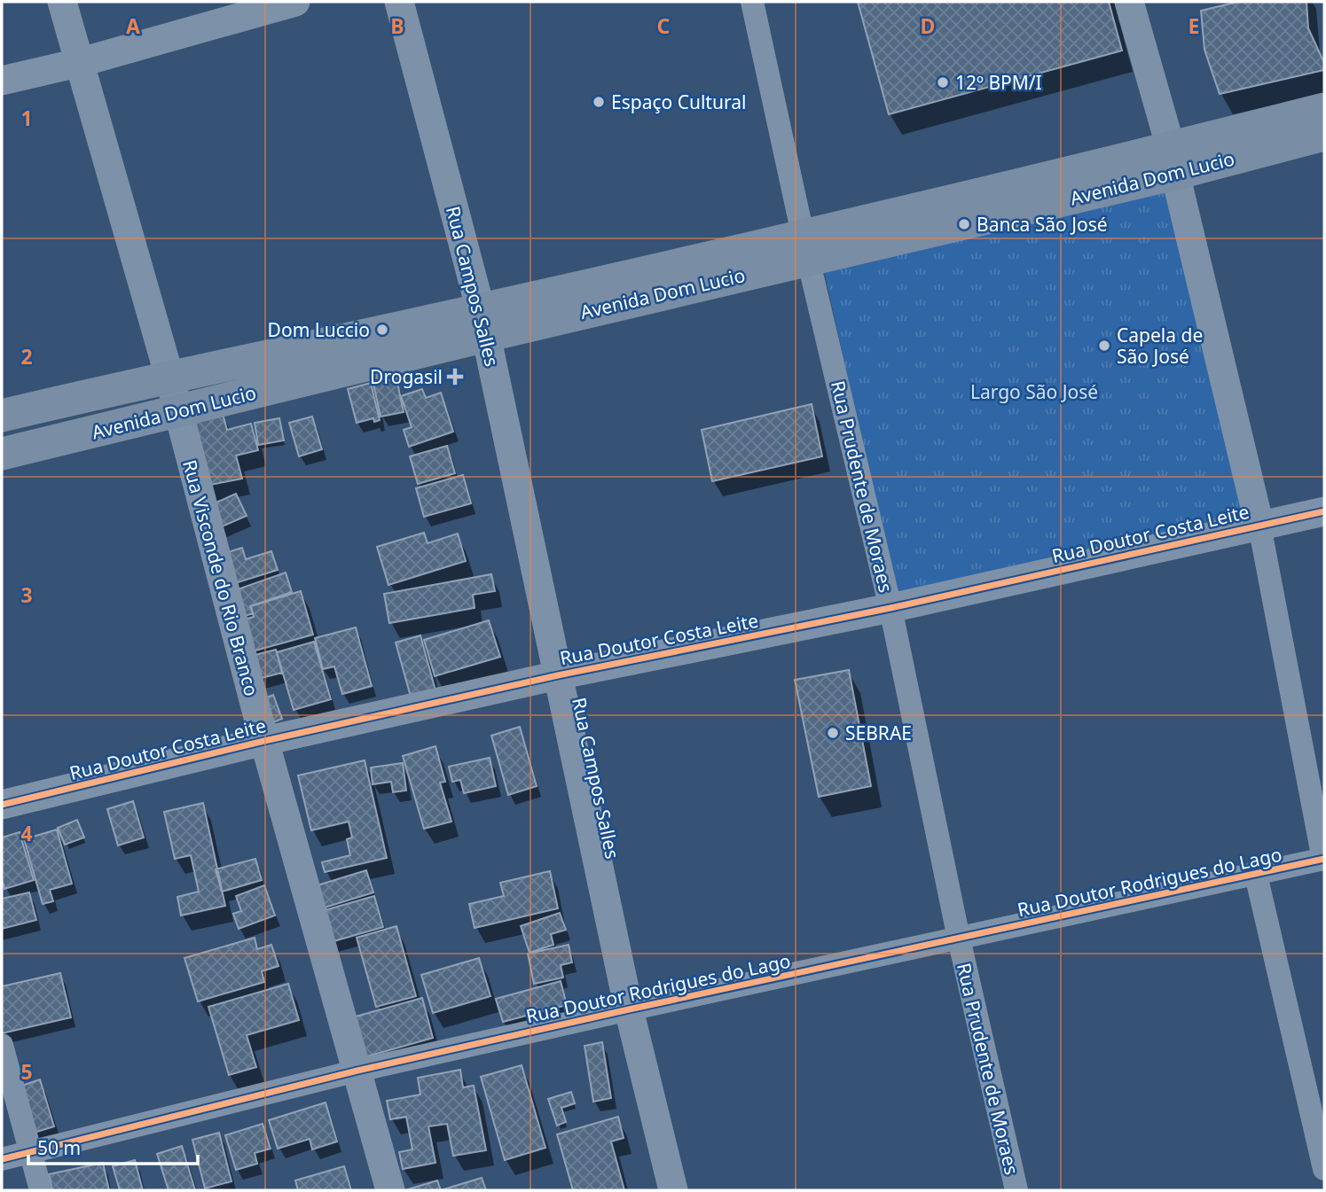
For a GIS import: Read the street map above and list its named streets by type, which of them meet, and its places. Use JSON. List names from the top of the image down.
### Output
{
  "streets": {
    "main road": ["Avenida Dom Lucio"],
    "street": [
      "Rua Campos Salles",
      "Rua Prudente de Moraes",
      "Rua Doutor Costa Leite",
      "Rua Visconde do Rio Branco",
      "Rua Doutor Rodrigues do Lago"
    ]
  },
  "crossings": [
    ["Avenida Dom Lucio", "Rua Campos Salles"],
    ["Avenida Dom Lucio", "Rua Prudente de Moraes"],
    ["Avenida Dom Lucio", "Rua Visconde do Rio Branco"],
    ["Rua Campos Salles", "Rua Doutor Costa Leite"],
    ["Rua Campos Salles", "Rua Doutor Rodrigues do Lago"],
    ["Rua Prudente de Moraes", "Rua Doutor Costa Leite"],
    ["Rua Prudente de Moraes", "Rua Doutor Rodrigues do Lago"],
    ["Rua Doutor Costa Leite", "Rua Visconde do Rio Branco"],
    ["Rua Visconde do Rio Branco", "Rua Doutor Rodrigues do Lago"]
  ],
  "parks": ["Largo São José"],
  "places": {
    "other": [
      "12º BPM/I",
      "Espaço Cultural",
      "Banca São José",
      "Dom Luccio",
      "Capela de São José",
      "SEBRAE"
    ],
    "health": ["Drogasil"]
  },
  "scale_bar": "50 m",
  "grid": {
    "columns": [
      "A",
      "B",
      "C",
      "D",
      "E"
    ],
    "rows": [
      "1",
      "2",
      "3",
      "4",
      "5"
    ]
  }
}
